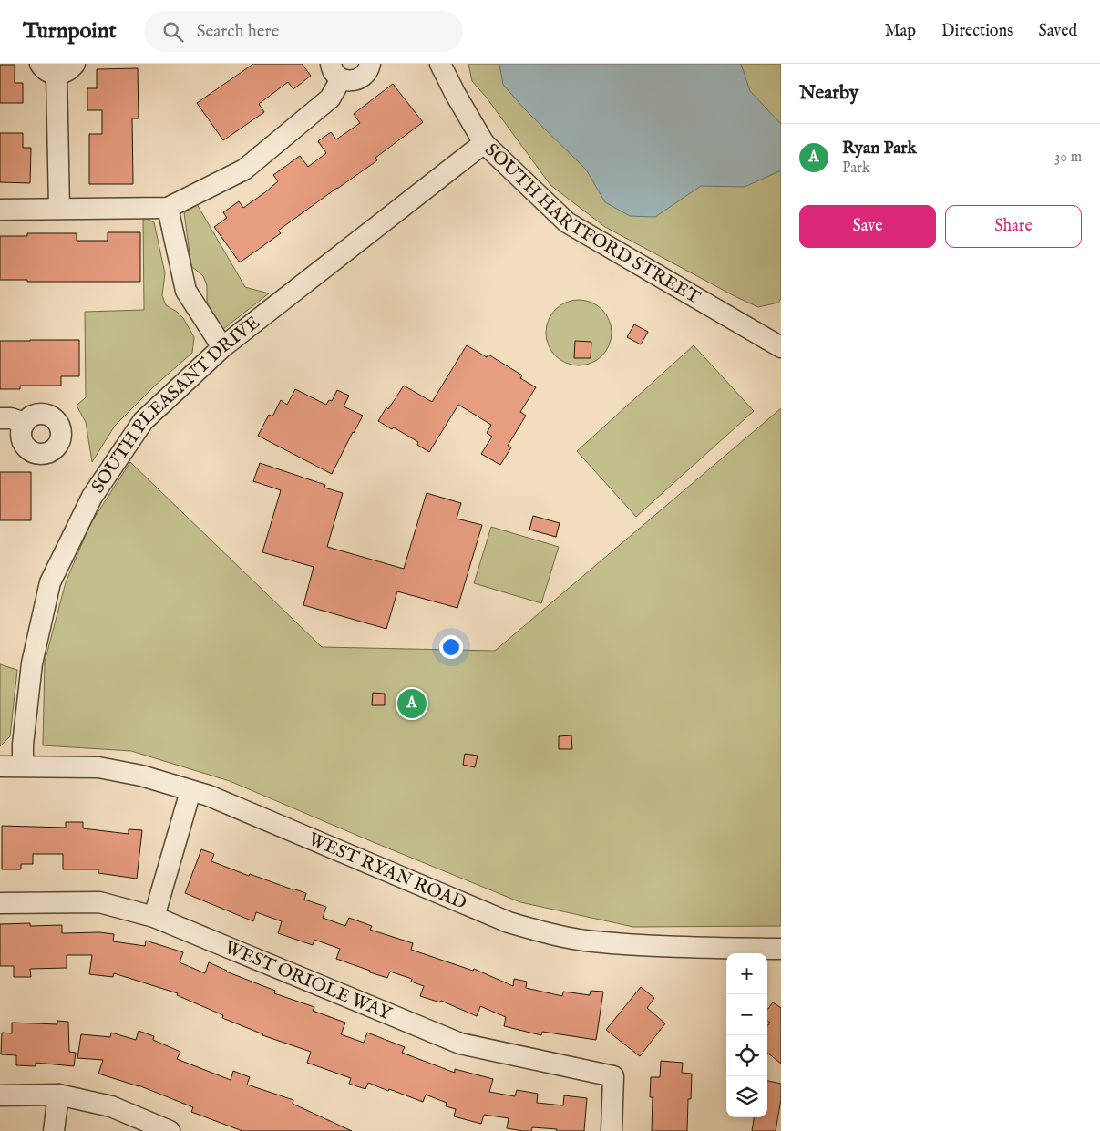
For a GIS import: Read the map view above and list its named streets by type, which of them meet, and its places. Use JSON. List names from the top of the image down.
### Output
{
  "streets": {
    "street": [
      "SOUTH HARTFORD STREET",
      "SOUTH PLEASANT DRIVE",
      "WEST RYAN ROAD",
      "WEST ORIOLE WAY"
    ]
  },
  "crossings": [
    ["SOUTH HARTFORD STREET", "SOUTH PLEASANT DRIVE"],
    ["SOUTH PLEASANT DRIVE", "WEST RYAN ROAD"]
  ],
  "page": {
    "header": "Turnpoint",
    "search": "Search here",
    "nav": ["Map", "Directions", "Saved"],
    "heading": "Nearby",
    "list": [
      {
        "mark": "A",
        "name": "Ryan Park",
        "note": "Park",
        "value": "30 m"
      }
    ],
    "buttons": ["Save", "Share"],
    "pins": "A",
    "map_buttons": ["+", "−"]
  }
}
